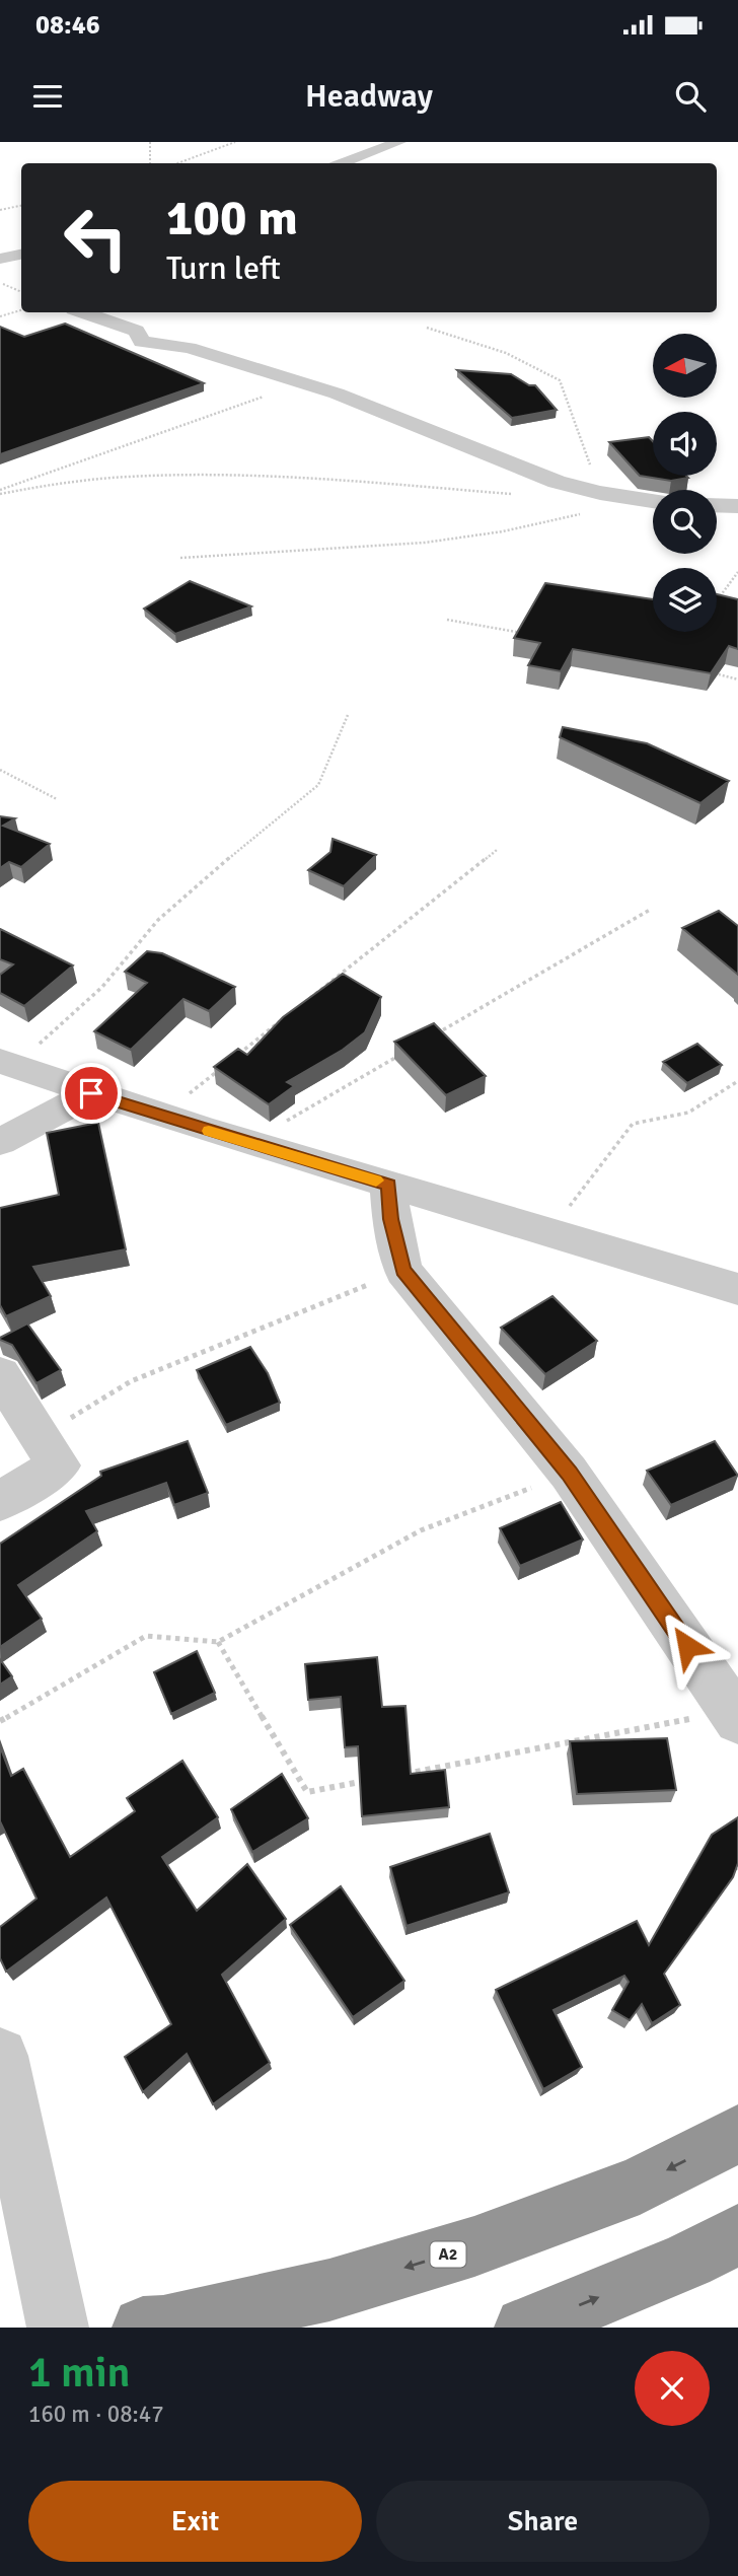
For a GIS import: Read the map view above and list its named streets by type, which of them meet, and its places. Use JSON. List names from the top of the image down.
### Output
{
  "streets": {
    "highway": ["A2"]
  },
  "north": "left",
  "page": {
    "status": "08:46",
    "header": "Headway",
    "turn": ["100 m", "Turn left"],
    "heading": ["1 min", "160 m · 08:47"],
    "buttons": ["Exit", "Share"]
  }
}
